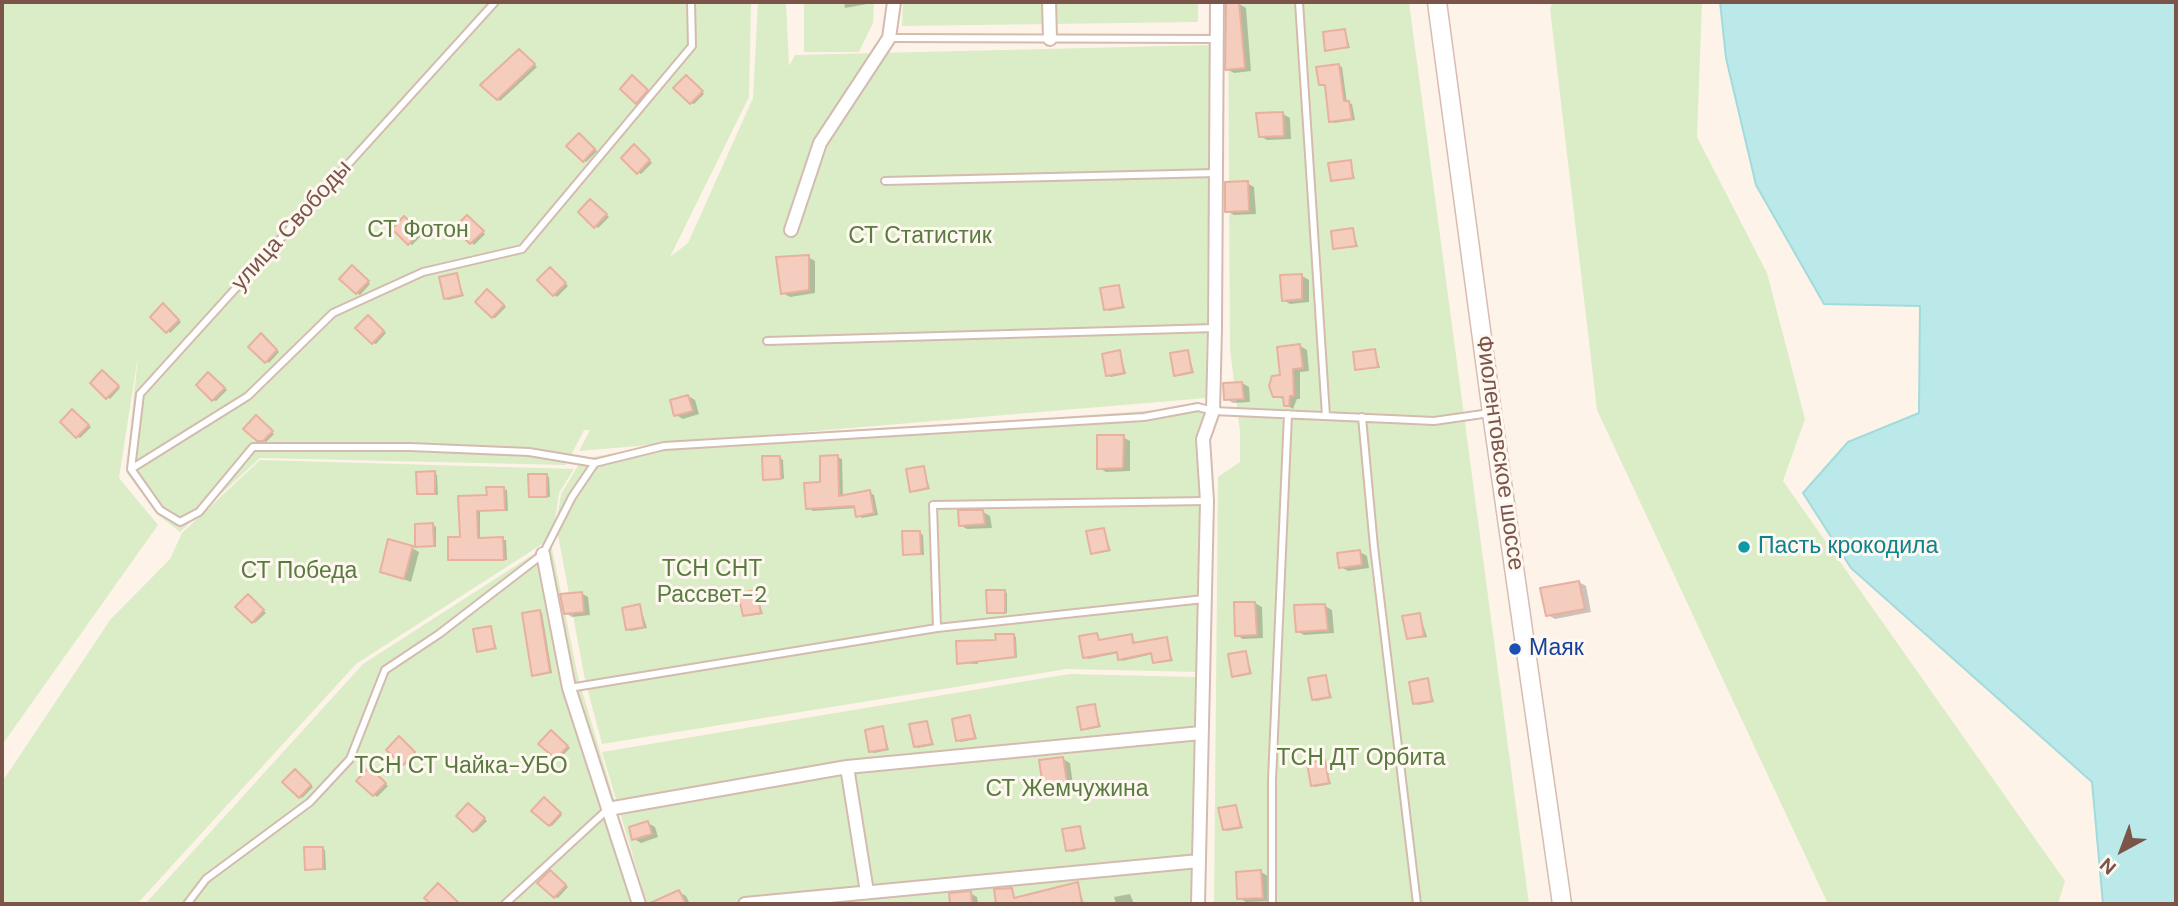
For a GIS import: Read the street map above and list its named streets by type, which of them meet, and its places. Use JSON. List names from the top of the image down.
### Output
{
  "streets": {
    "main road": ["Фиолентовское шоссе"],
    "lane": ["улица Свободы"]
  },
  "parks": [
    "СТ Фотон",
    "СТ Статистик",
    "ТСН СНТ Рассвет-2",
    "СТ Победа",
    "ТСН ДТ Орбита",
    "ТСН СТ Чайка-УБО",
    "СТ Жемчужина"
  ],
  "places": ["Пасть крокодила", "Маяк"],
  "north": "bottom left"
}
